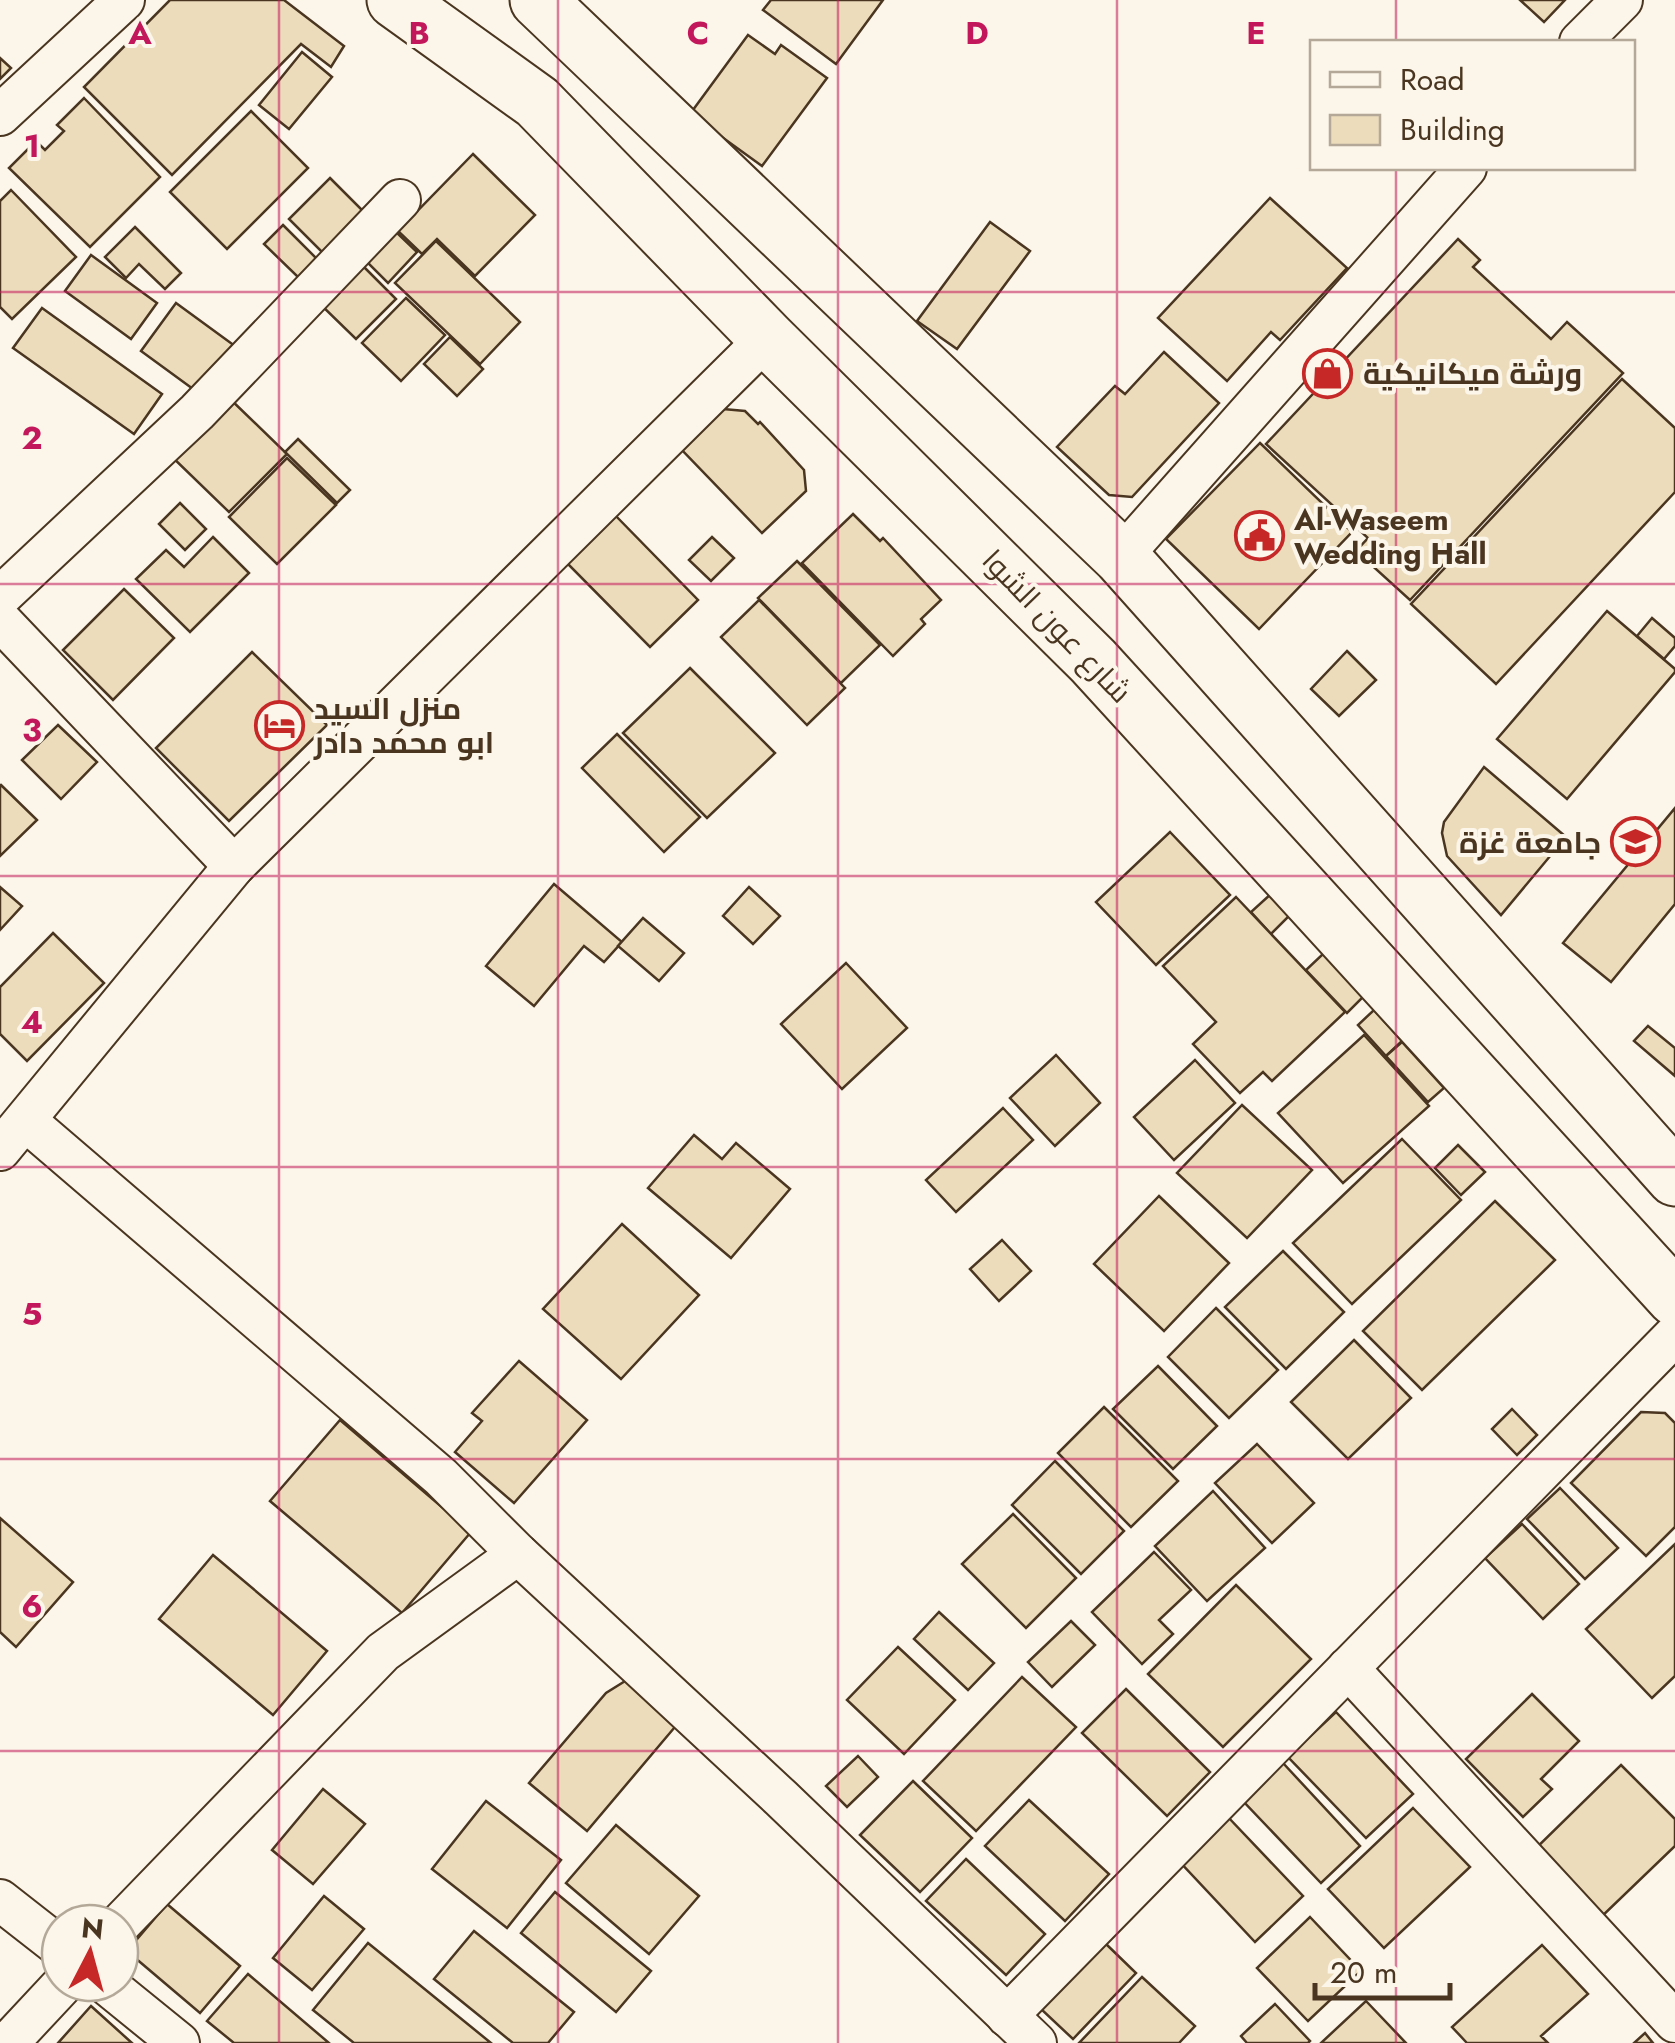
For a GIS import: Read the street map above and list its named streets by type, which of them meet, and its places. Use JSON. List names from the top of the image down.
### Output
{
  "streets": {
    "main road": ["شارع عون الشوا"]
  },
  "places": {
    "shop": ["ورشة ميكانيكية"],
    "public building": ["Al-Waseem Wedding Hall"],
    "hotel": ["منزل السيد ابو محمد دادر"],
    "school or university": ["جامعة غزة"]
  },
  "legend": ["Road", "Building"],
  "scale_bar": "20 m",
  "north": "top",
  "grid": {
    "columns": [
      "A",
      "B",
      "C",
      "D",
      "E"
    ],
    "rows": [
      "1",
      "2",
      "3",
      "4",
      "5",
      "6"
    ]
  }
}
